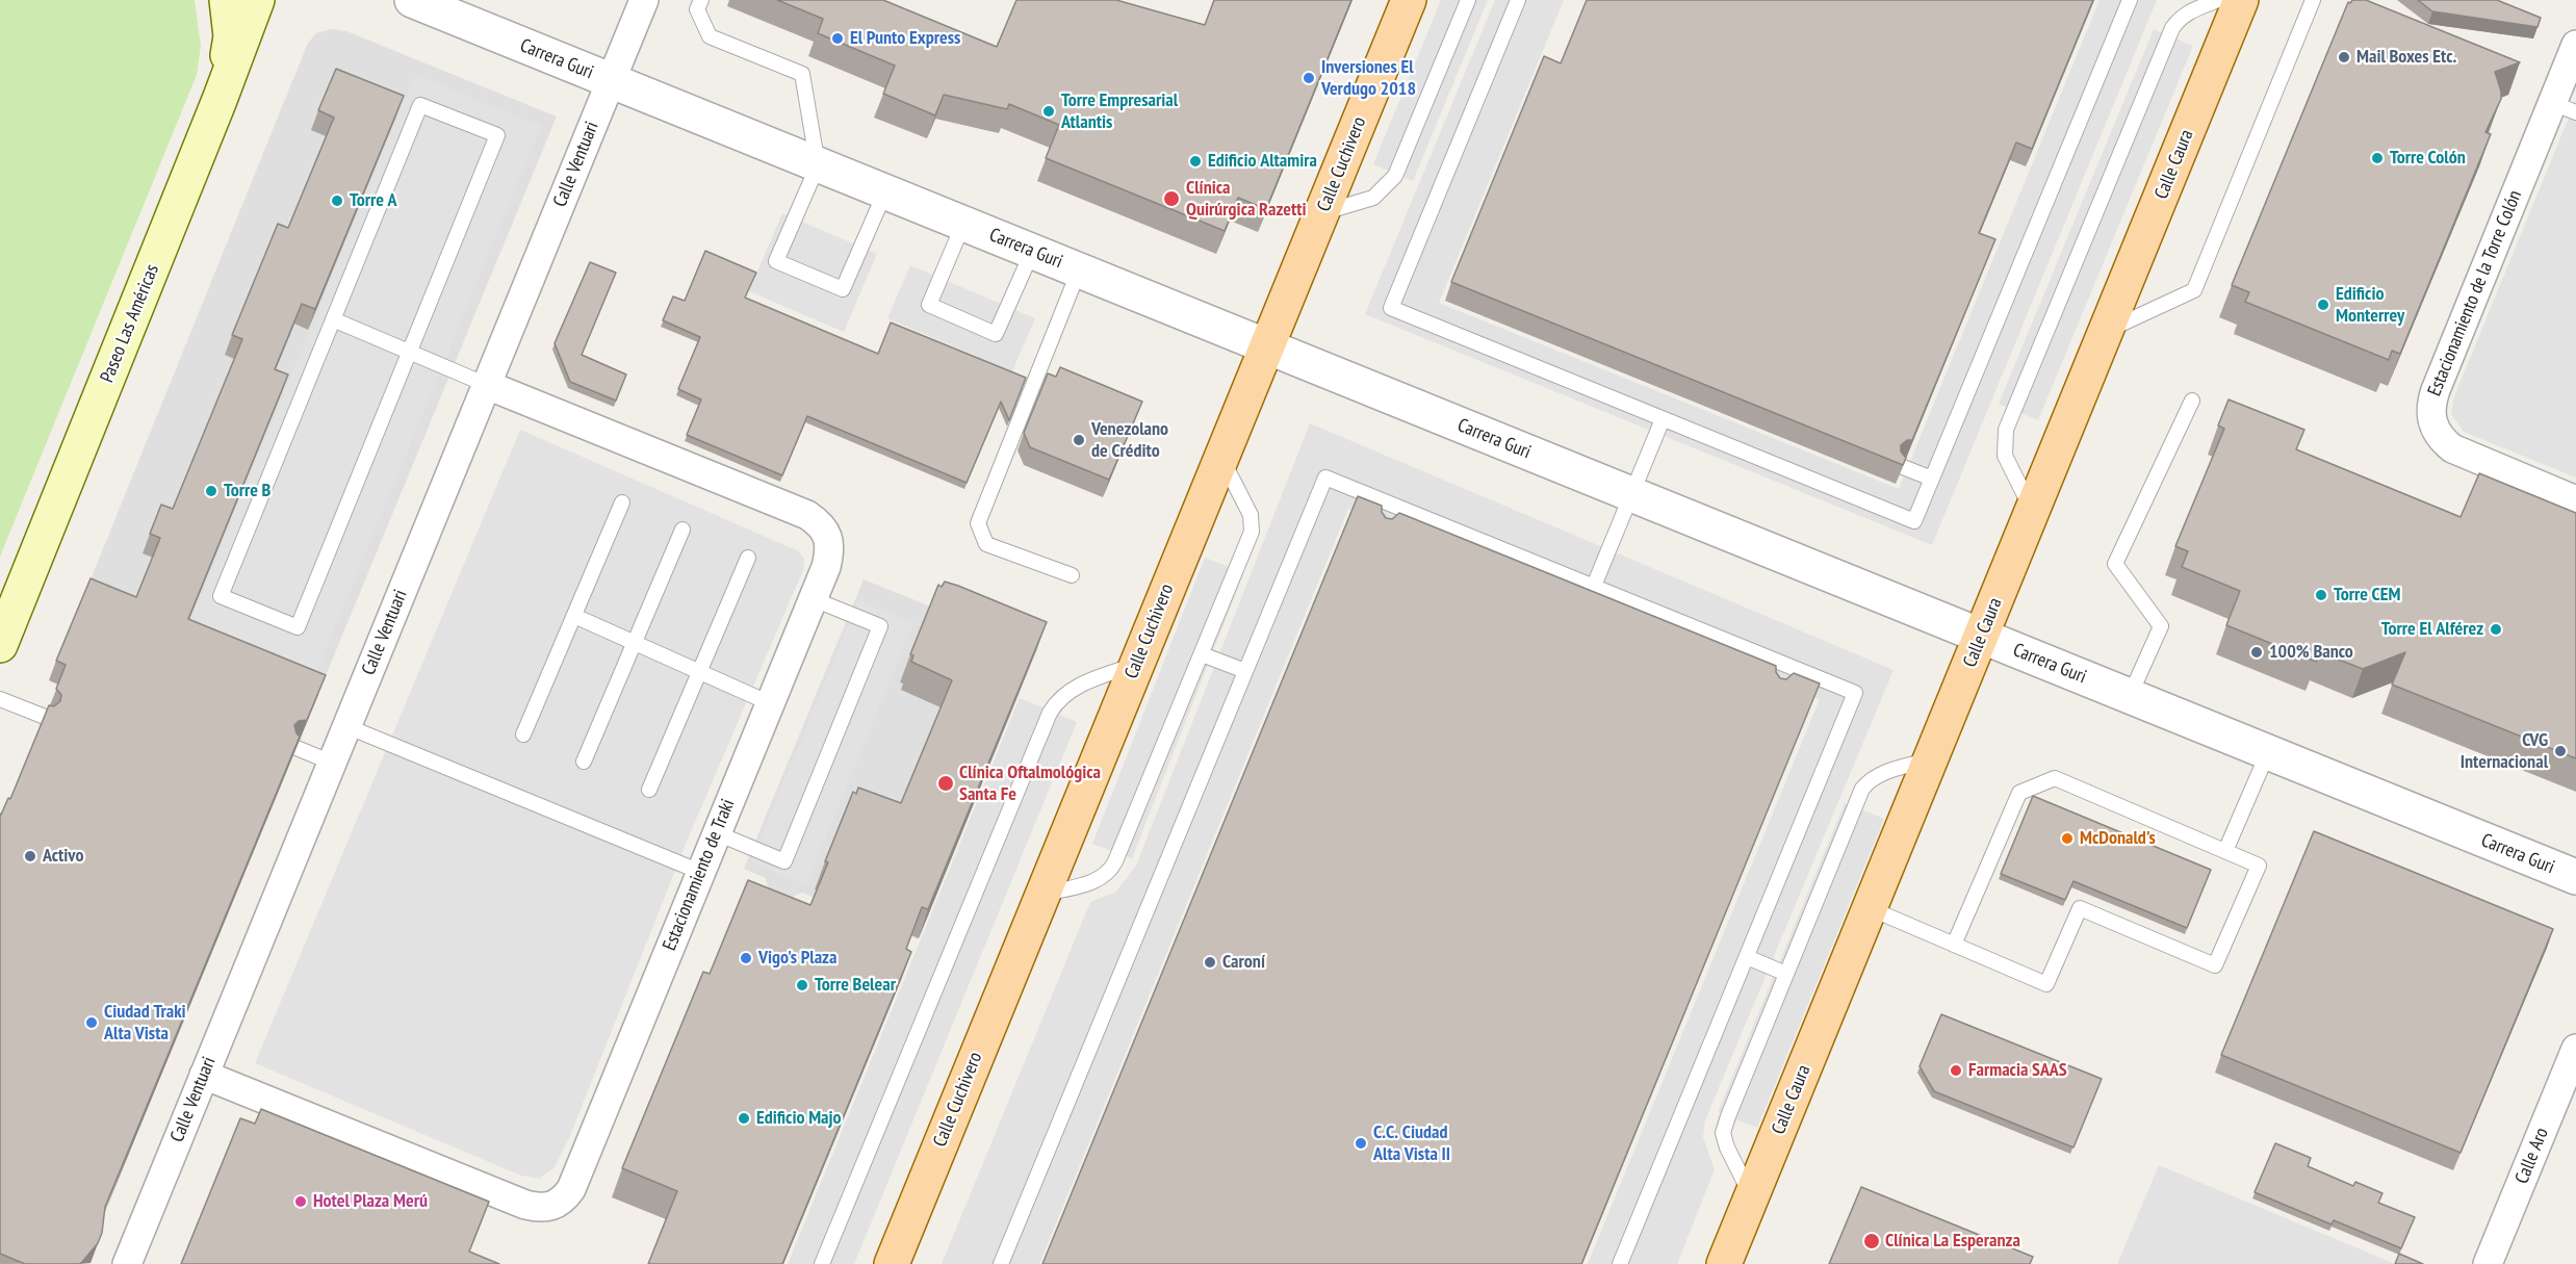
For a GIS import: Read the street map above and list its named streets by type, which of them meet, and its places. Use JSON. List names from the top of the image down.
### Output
{
  "streets": {
    "main road": ["Calle Cuchivero", "Calle Caura", "Paseo Las Américas"],
    "street": [
      "Carrera Guri",
      "Calle Ventuari",
      "Estacionamiento de la Torre Colón",
      "Estacionamiento de Traki",
      "Calle Aro"
    ]
  },
  "crossings": [
    ["Carrera Guri", "Calle Ventuari"],
    ["Carrera Guri", "Calle Cuchivero"],
    ["Carrera Guri", "Calle Caura"],
    ["Calle Ventuari", "Estacionamiento de Traki"]
  ],
  "places": [
    "El Punto Express",
    "Mail Boxes Etc.",
    "Inversiones El Verdugo 2018",
    "Torre Empresarial Atlantis",
    "Torre Colón",
    "Edificio Altamira",
    "Clínica Quirúrgica Razetti",
    "Torre A",
    "Edificio Monterrey",
    "Venezolano de Crédito",
    "Torre B",
    "Torre CEM",
    "Torre El Alférez",
    "100% Banco",
    "CVG Internacional",
    "Clínica Oftalmológica Santa Fe",
    "McDonald's",
    "Activo",
    "Vigo's Plaza",
    "Caroní",
    "Torre Belear",
    "Ciudad Traki Alta Vista",
    "Farmacia SAAS",
    "Edificio Majo",
    "C.C. Ciudad Alta Vista II",
    "Hotel Plaza Merú",
    "Clínica La Esperanza"
  ]
}
